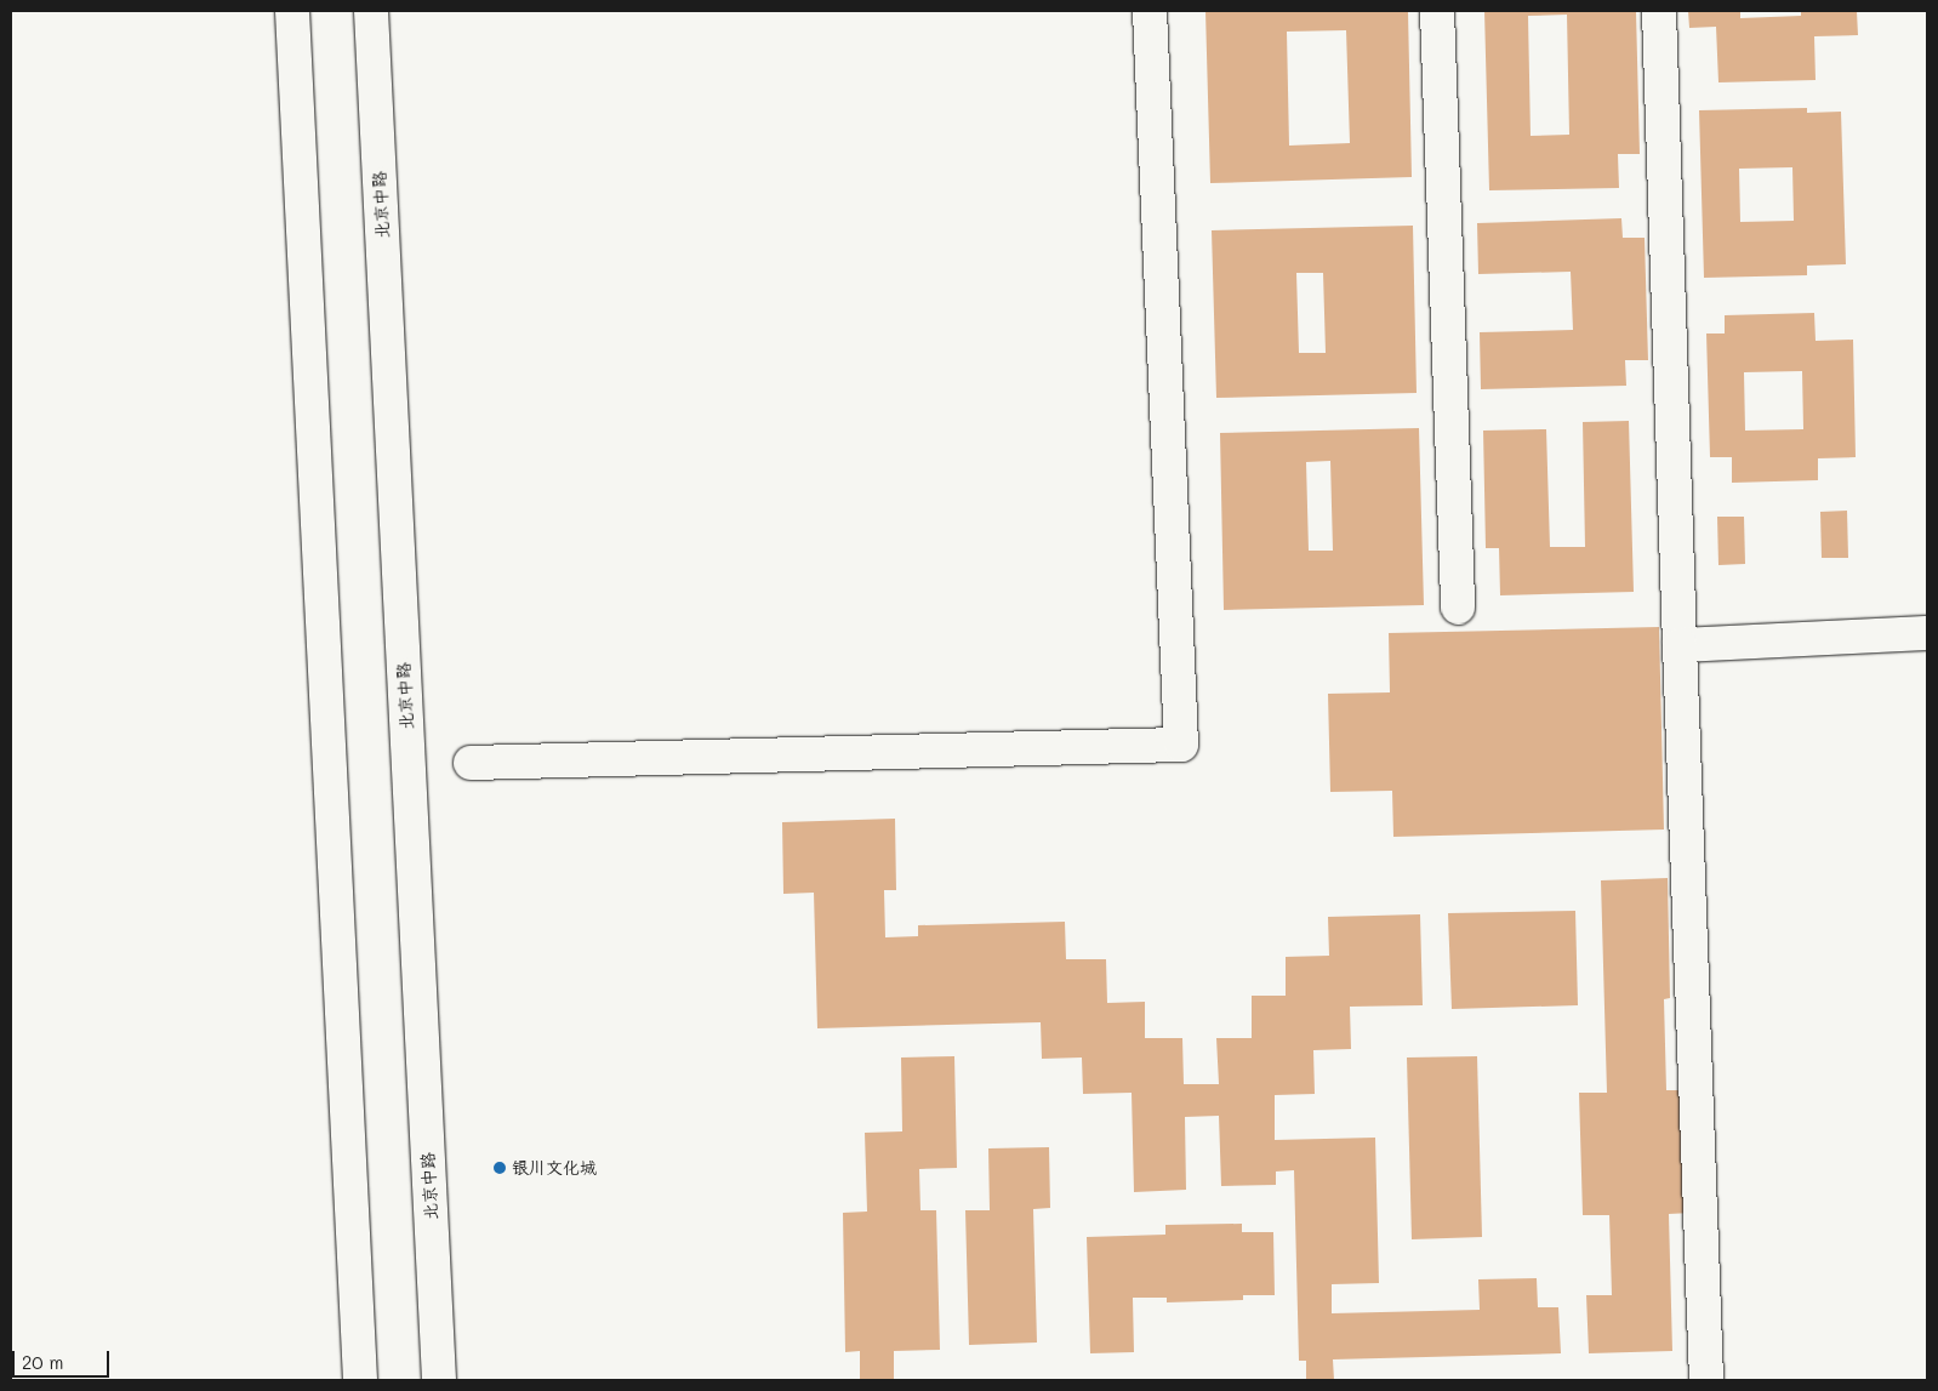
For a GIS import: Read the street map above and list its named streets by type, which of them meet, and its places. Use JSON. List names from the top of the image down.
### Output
{
  "streets": {
    "street": ["北京中路"]
  },
  "places": ["银川文化城"],
  "scale_bar": "20 m"
}
